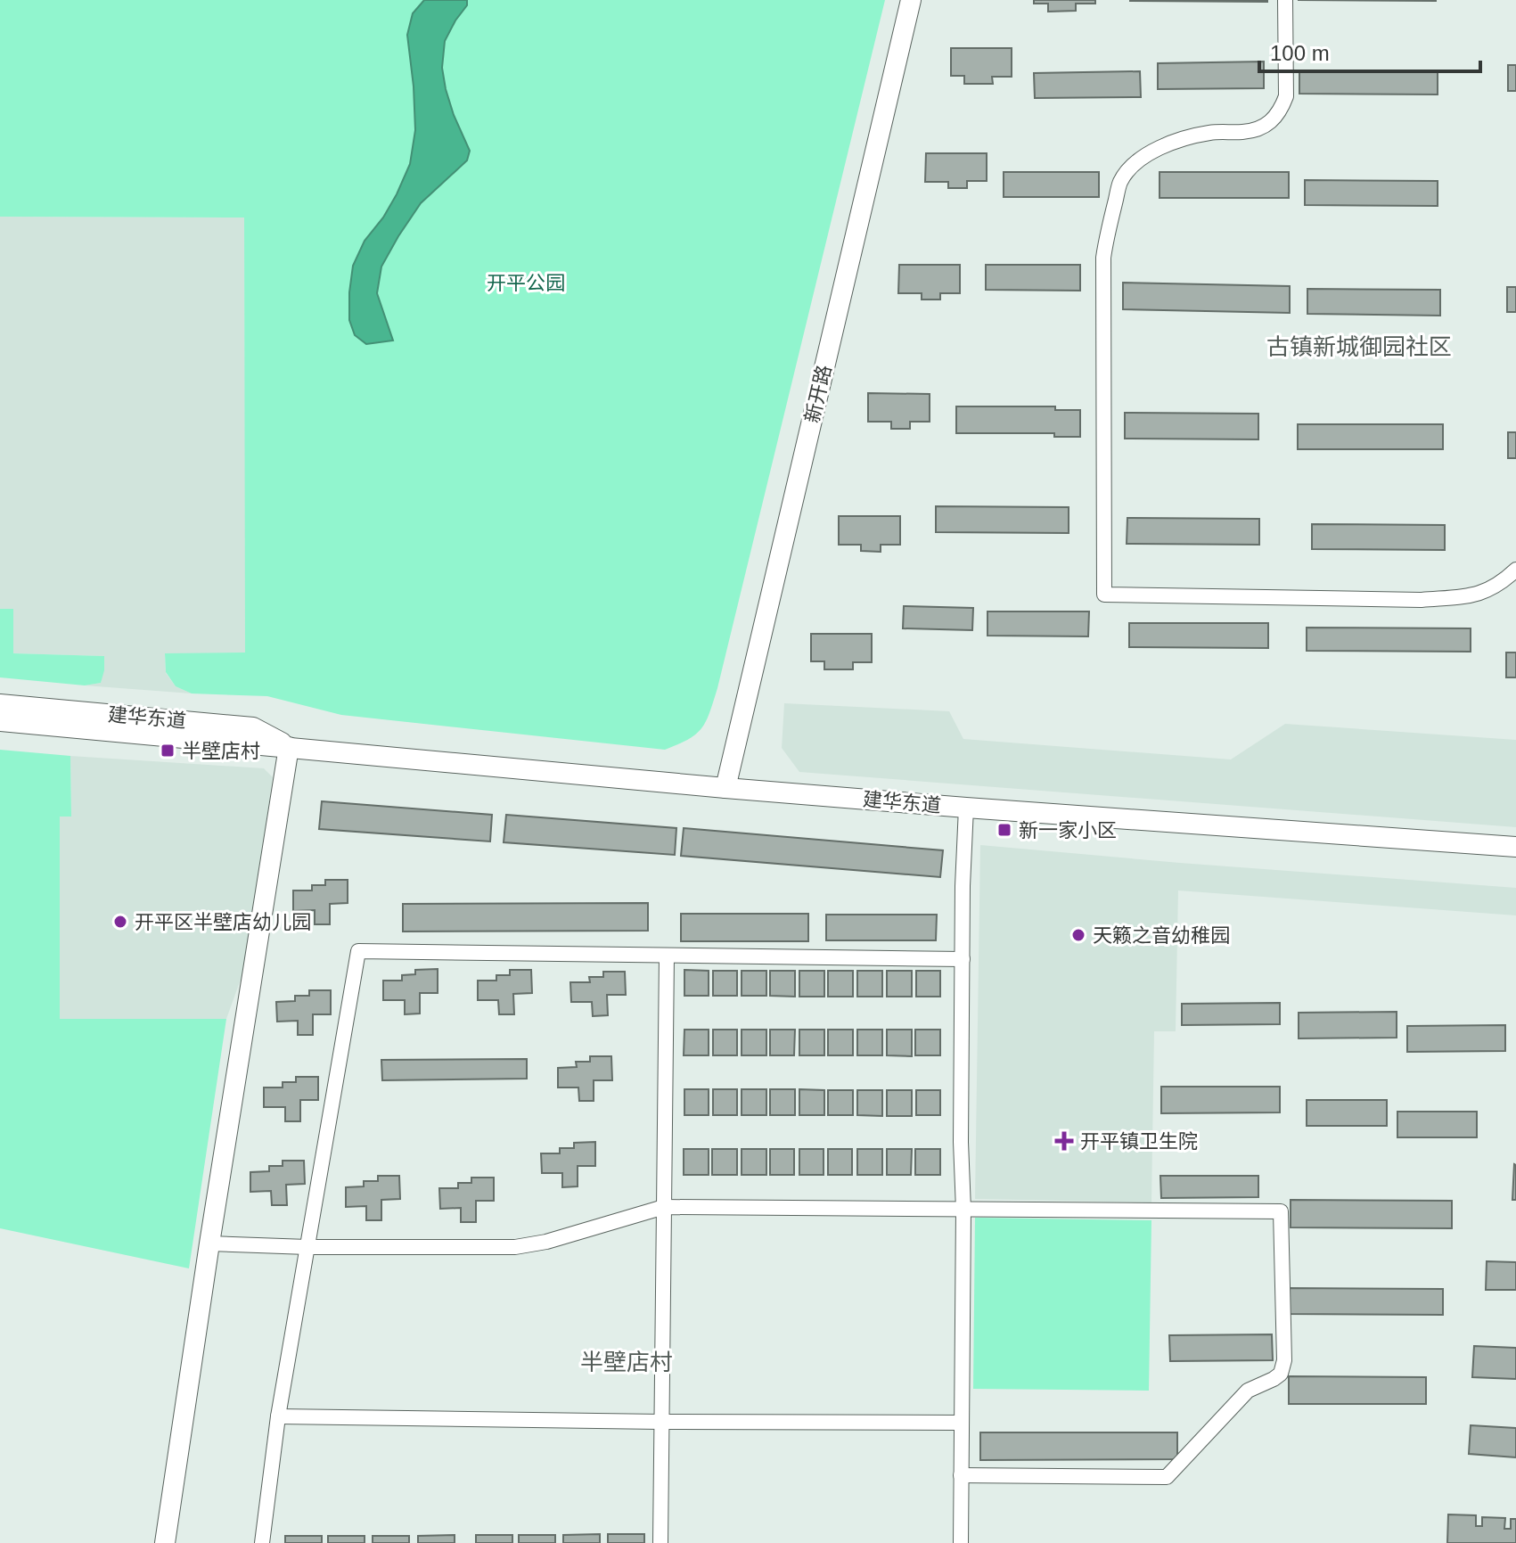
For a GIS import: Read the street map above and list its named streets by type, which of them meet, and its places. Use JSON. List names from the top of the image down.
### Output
{
  "streets": {
    "main road": ["新开路", "建华东道"]
  },
  "crossings": [
    ["新开路", "建华东道"]
  ],
  "districts": ["古镇新城御园社区", "半壁店村"],
  "parks": ["开平公园"],
  "places": {
    "transit": ["半壁店村", "新一家小区"],
    "other": ["开平区半壁店幼儿园", "天籁之音幼稚园"],
    "health": ["开平镇卫生院"]
  },
  "scale_bar": "100 m"
}
